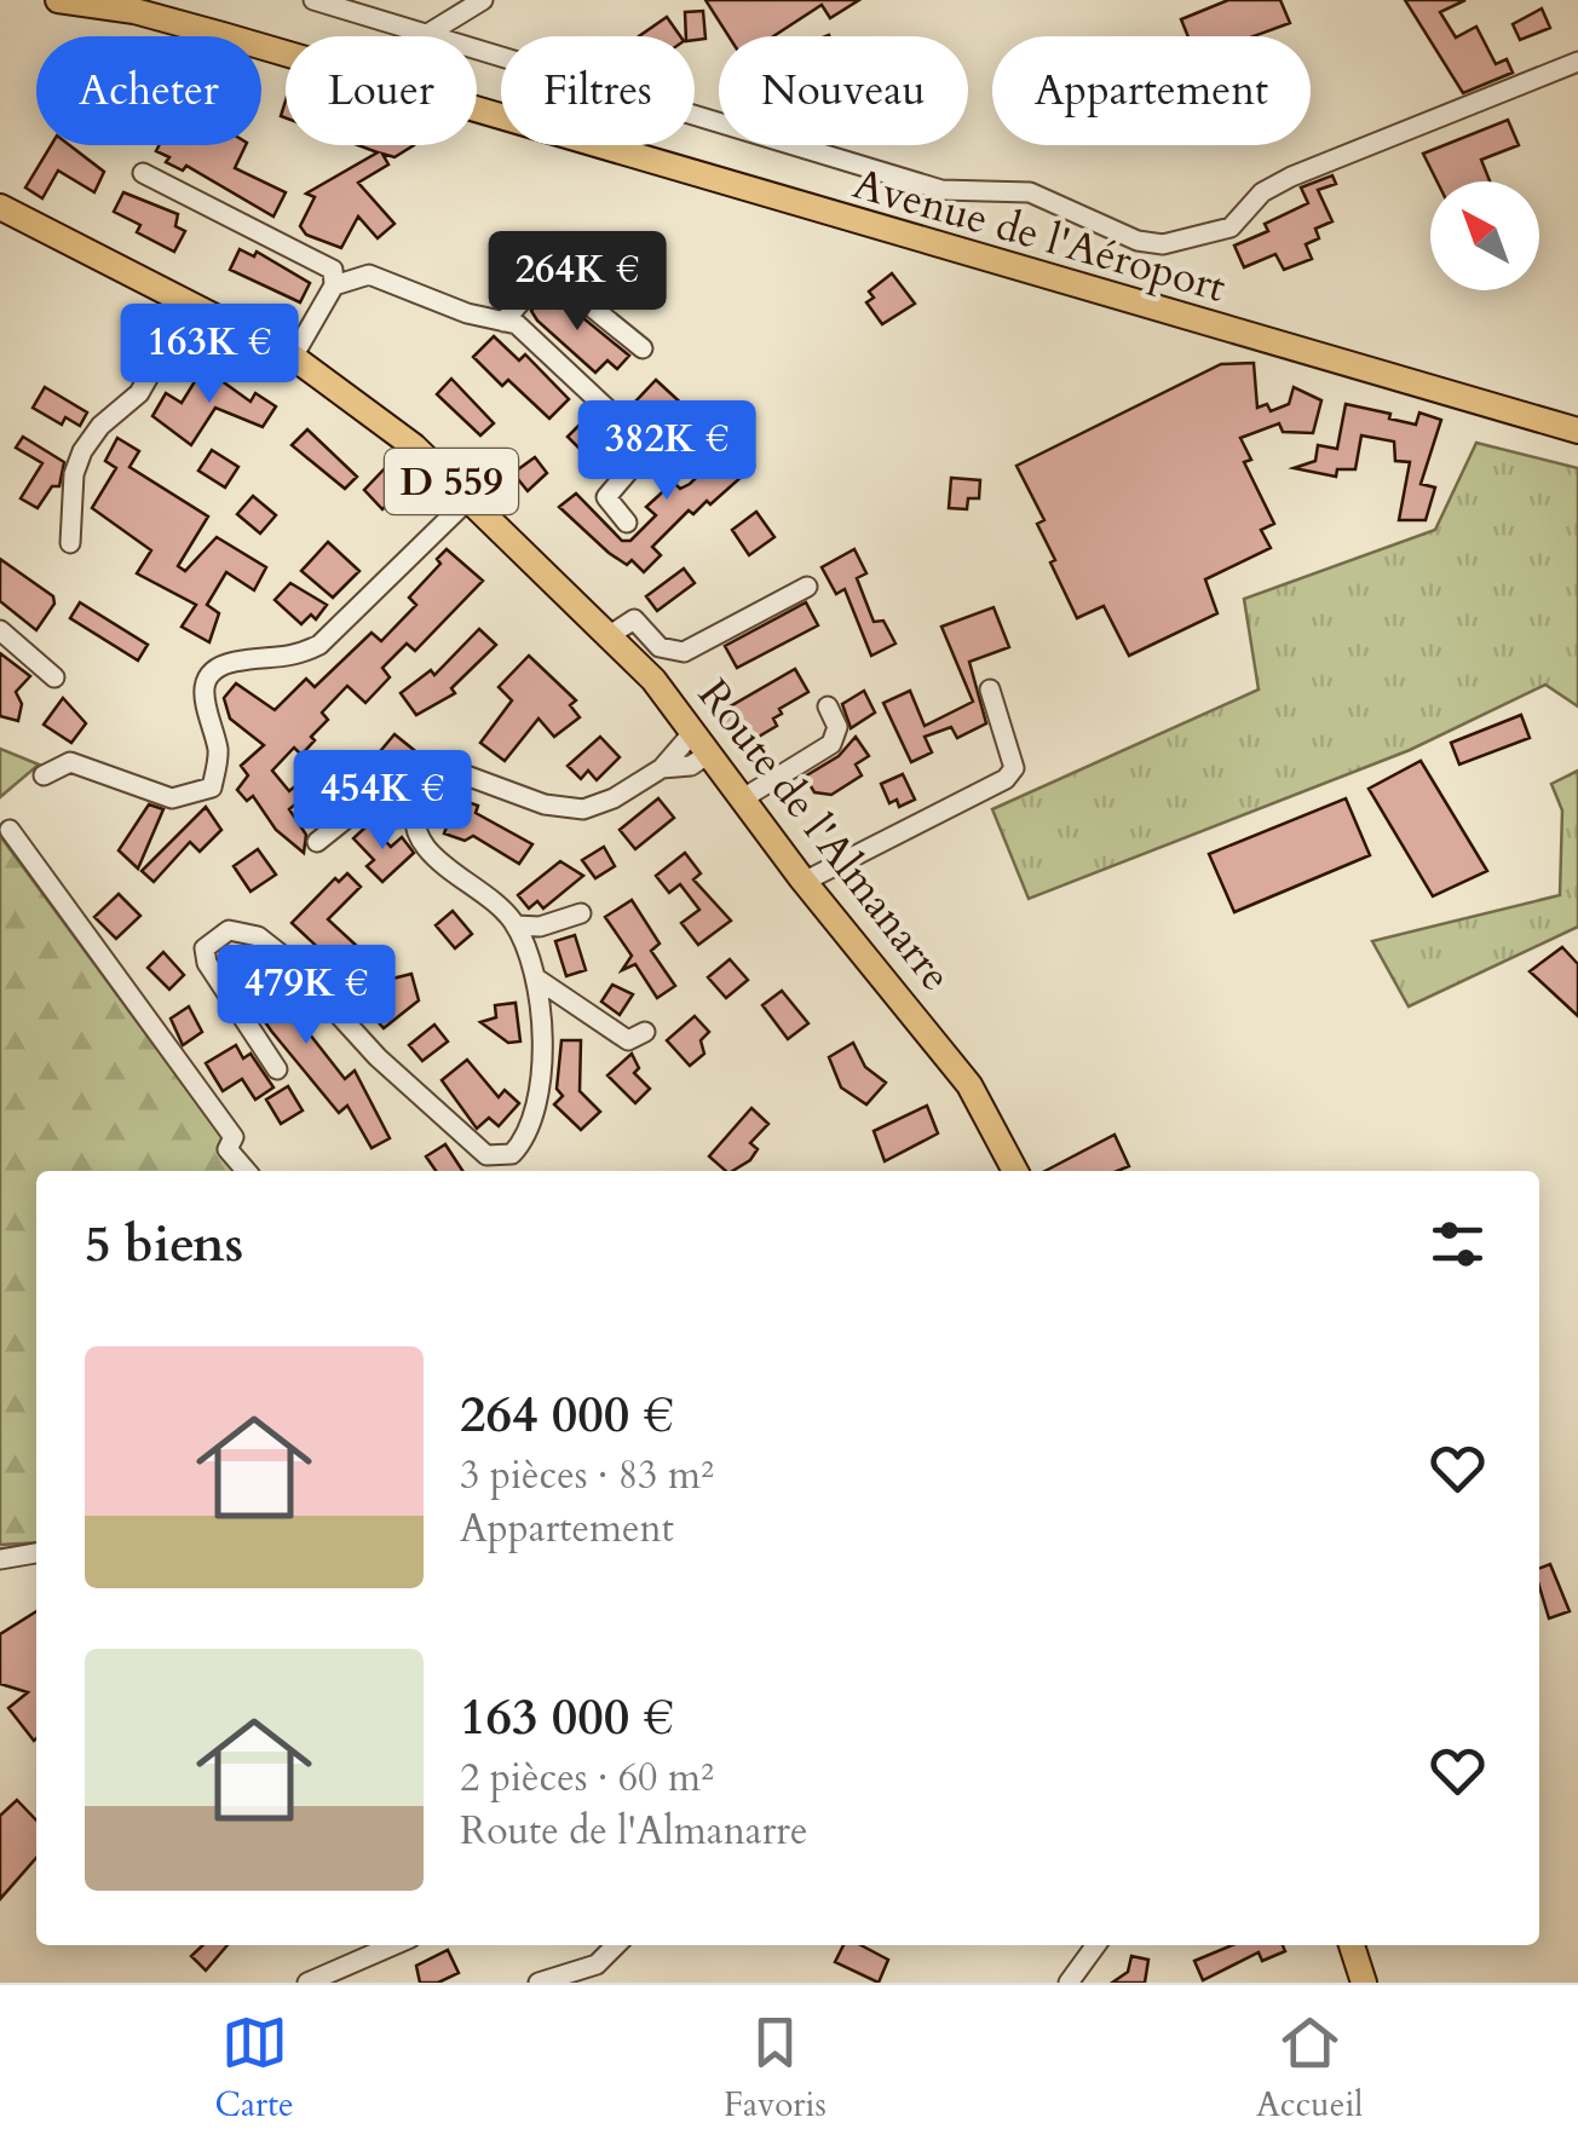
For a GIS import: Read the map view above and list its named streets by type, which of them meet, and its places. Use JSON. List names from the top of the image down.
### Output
{
  "streets": {
    "main road": ["Avenue de l'Aéroport", "D 559", "Route de l'Almanarre"]
  },
  "north": "top left",
  "page": {
    "chip": [
      "Acheter",
      "Louer",
      "Filtres",
      "Nouveau",
      "Appartement"
    ],
    "price": [
      "264K €",
      "163K €",
      "382K €",
      "454K €",
      "479K €"
    ],
    "heading": "5 biens",
    "list": [
      {
        "name": "264 000 €",
        "note": "3 pièces · 83 m² · Appartement"
      },
      {
        "name": "163 000 €",
        "note": "2 pièces · 60 m² · Route de l'Almanarre"
      }
    ],
    "tabs": ["Carte", "Favoris", "Accueil"]
  }
}
